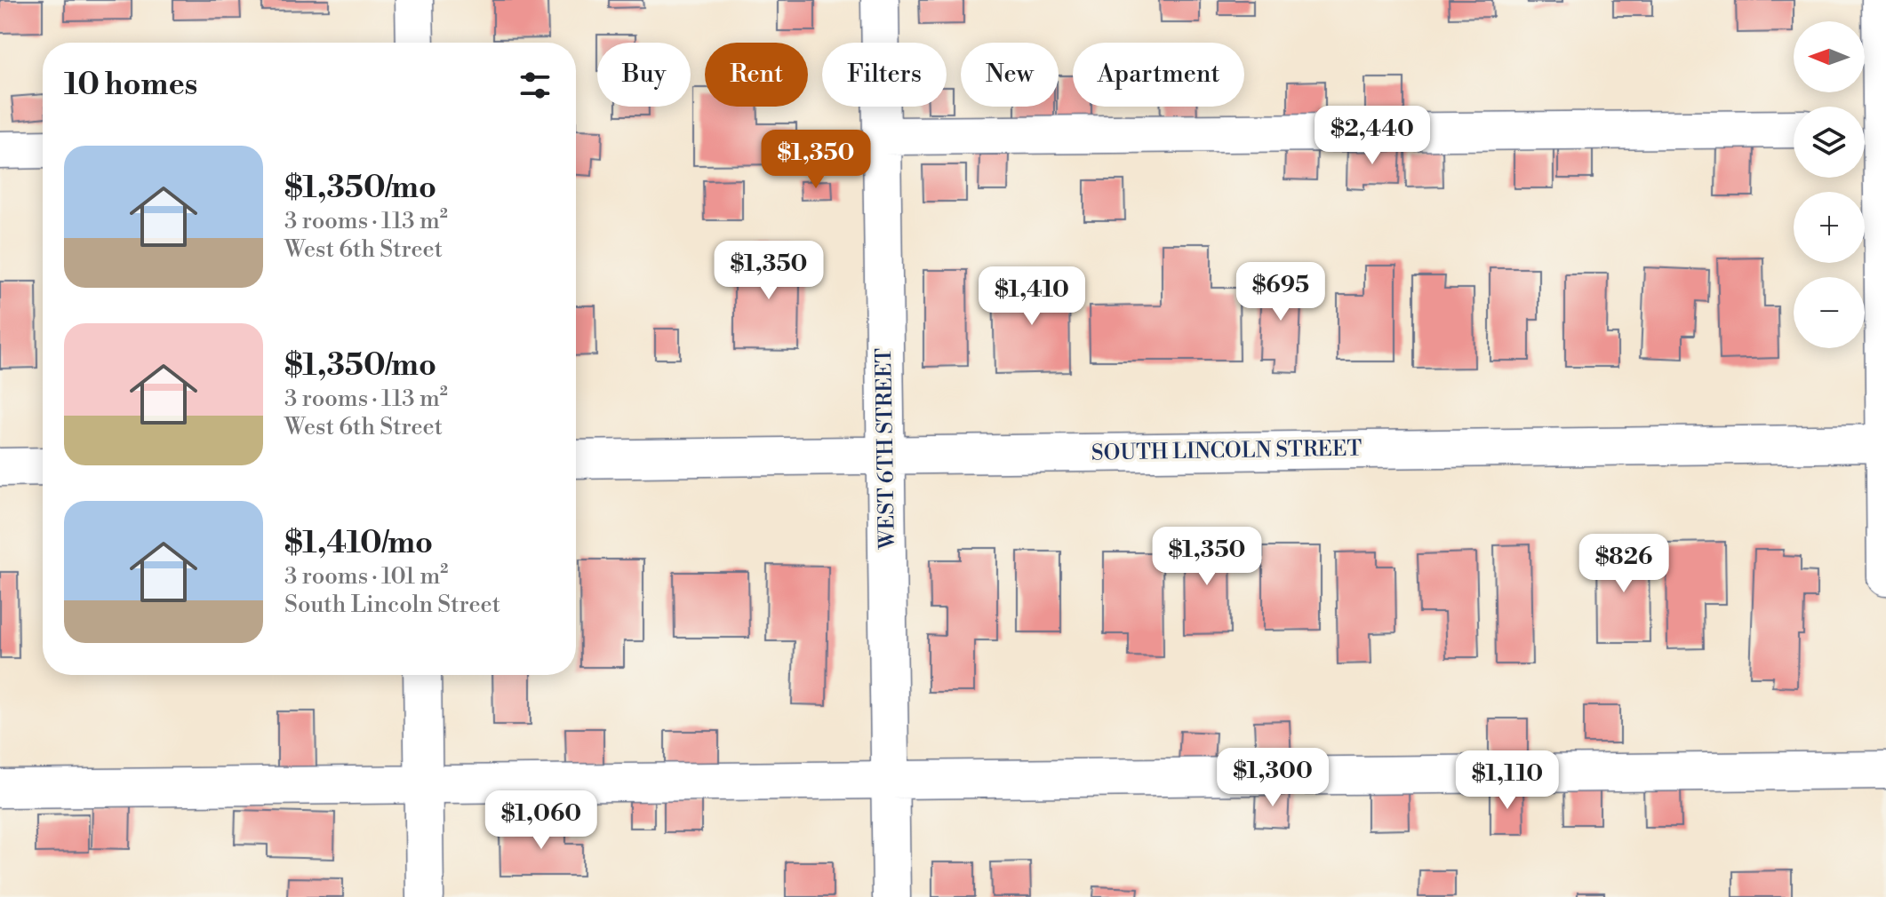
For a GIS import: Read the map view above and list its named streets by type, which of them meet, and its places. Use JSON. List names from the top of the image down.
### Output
{
  "streets": {
    "street": ["WEST 6TH STREET", "SOUTH LINCOLN STREET"]
  },
  "crossings": [
    ["WEST 6TH STREET", "SOUTH LINCOLN STREET"]
  ],
  "north": "left",
  "page": {
    "map_buttons": ["+", "−"],
    "chip": [
      "Buy",
      "Rent",
      "Filters",
      "New",
      "Apartment"
    ],
    "heading": "10 homes",
    "price": [
      "$2,440",
      "$1,350",
      "$1,350",
      "$695",
      "$1,410",
      "$1,350",
      "$826",
      "$1,300",
      "$1,110",
      "$1,060"
    ],
    "list": [
      {
        "name": "$1,350/mo",
        "note": "3 rooms · 113 m² · West 6th Street"
      },
      {
        "name": "$1,350/mo",
        "note": "3 rooms · 113 m² · West 6th Street"
      },
      {
        "name": "$1,410/mo",
        "note": "3 rooms · 101 m² · South Lincoln Street"
      }
    ]
  }
}
